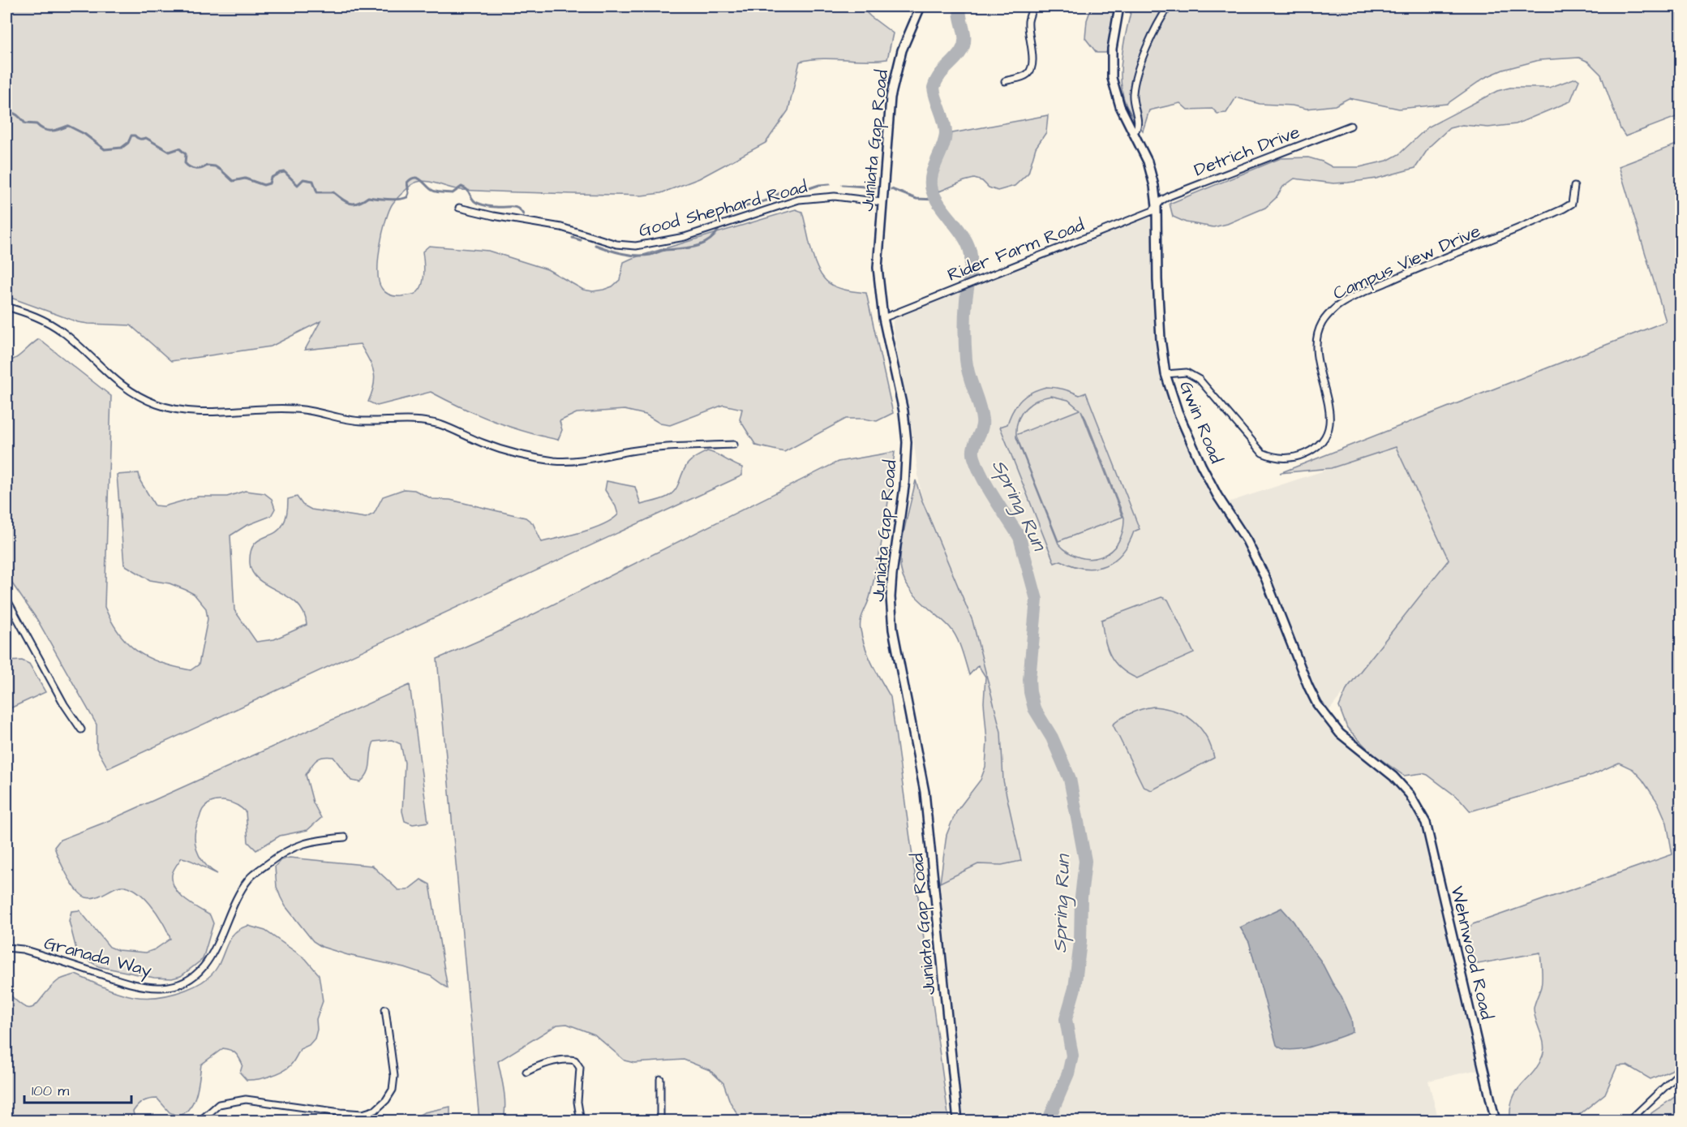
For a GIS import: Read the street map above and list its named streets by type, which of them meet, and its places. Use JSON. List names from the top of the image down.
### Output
{
  "streets": {
    "street": [
      "Juniata Gap Road",
      "Detrich Drive",
      "Good Shephard Road",
      "Rider Farm Road",
      "Campus View Drive",
      "Gwin Road",
      "Wehnwood Road",
      "Granada Way"
    ]
  },
  "crossings": [
    ["Juniata Gap Road", "Good Shephard Road"],
    ["Juniata Gap Road", "Rider Farm Road"],
    ["Detrich Drive", "Rider Farm Road"],
    ["Detrich Drive", "Gwin Road"],
    ["Rider Farm Road", "Gwin Road"],
    ["Campus View Drive", "Gwin Road"],
    ["Gwin Road", "Wehnwood Road"]
  ],
  "water": ["Spring Run"],
  "scale_bar": "100 m"
}
